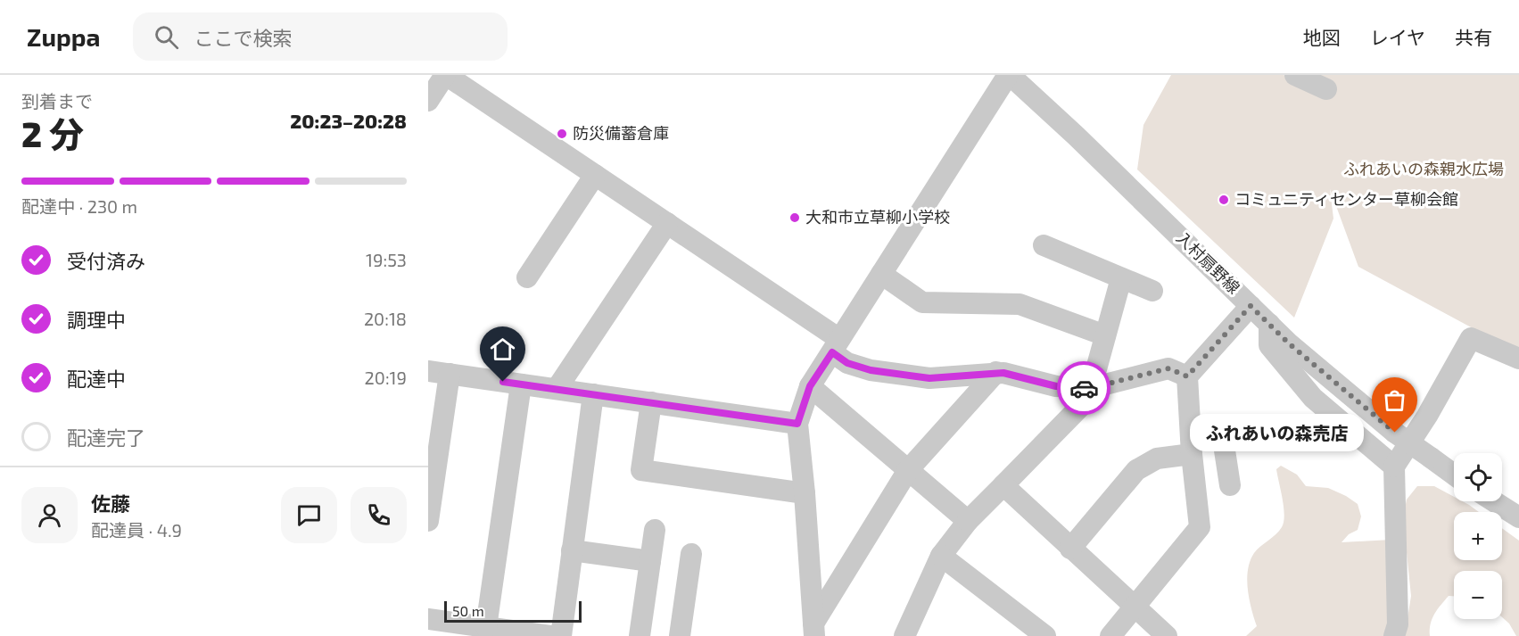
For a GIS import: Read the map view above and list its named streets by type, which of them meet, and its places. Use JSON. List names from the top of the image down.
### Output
{
  "streets": {
    "street": ["入村扇野線"]
  },
  "parks": ["ふれあいの森親水広場"],
  "places": [
    "防災備蓄倉庫",
    "コミュニティセンター草柳会館",
    "大和市立草柳小学校",
    "ふれあいの森売店"
  ],
  "scale_bar": "50 m",
  "page": {
    "header": "Zuppa",
    "search": "ここで検索",
    "nav": ["地図", "レイヤ", "共有"],
    "heading": ["2 分", "到着まで", "20:23–20:28"],
    "panel": ["佐藤", "配達員 · 4.9"],
    "bar": "配達中 · 230 m",
    "list": [
      ["受付済み", "19:53"],
      ["調理中", "20:18"],
      ["配達中", "20:19"],
      "配達完了"
    ],
    "bubble": "ふれあいの森売店",
    "map_buttons": ["+", "−"],
    "scale": "50 m"
  }
}
